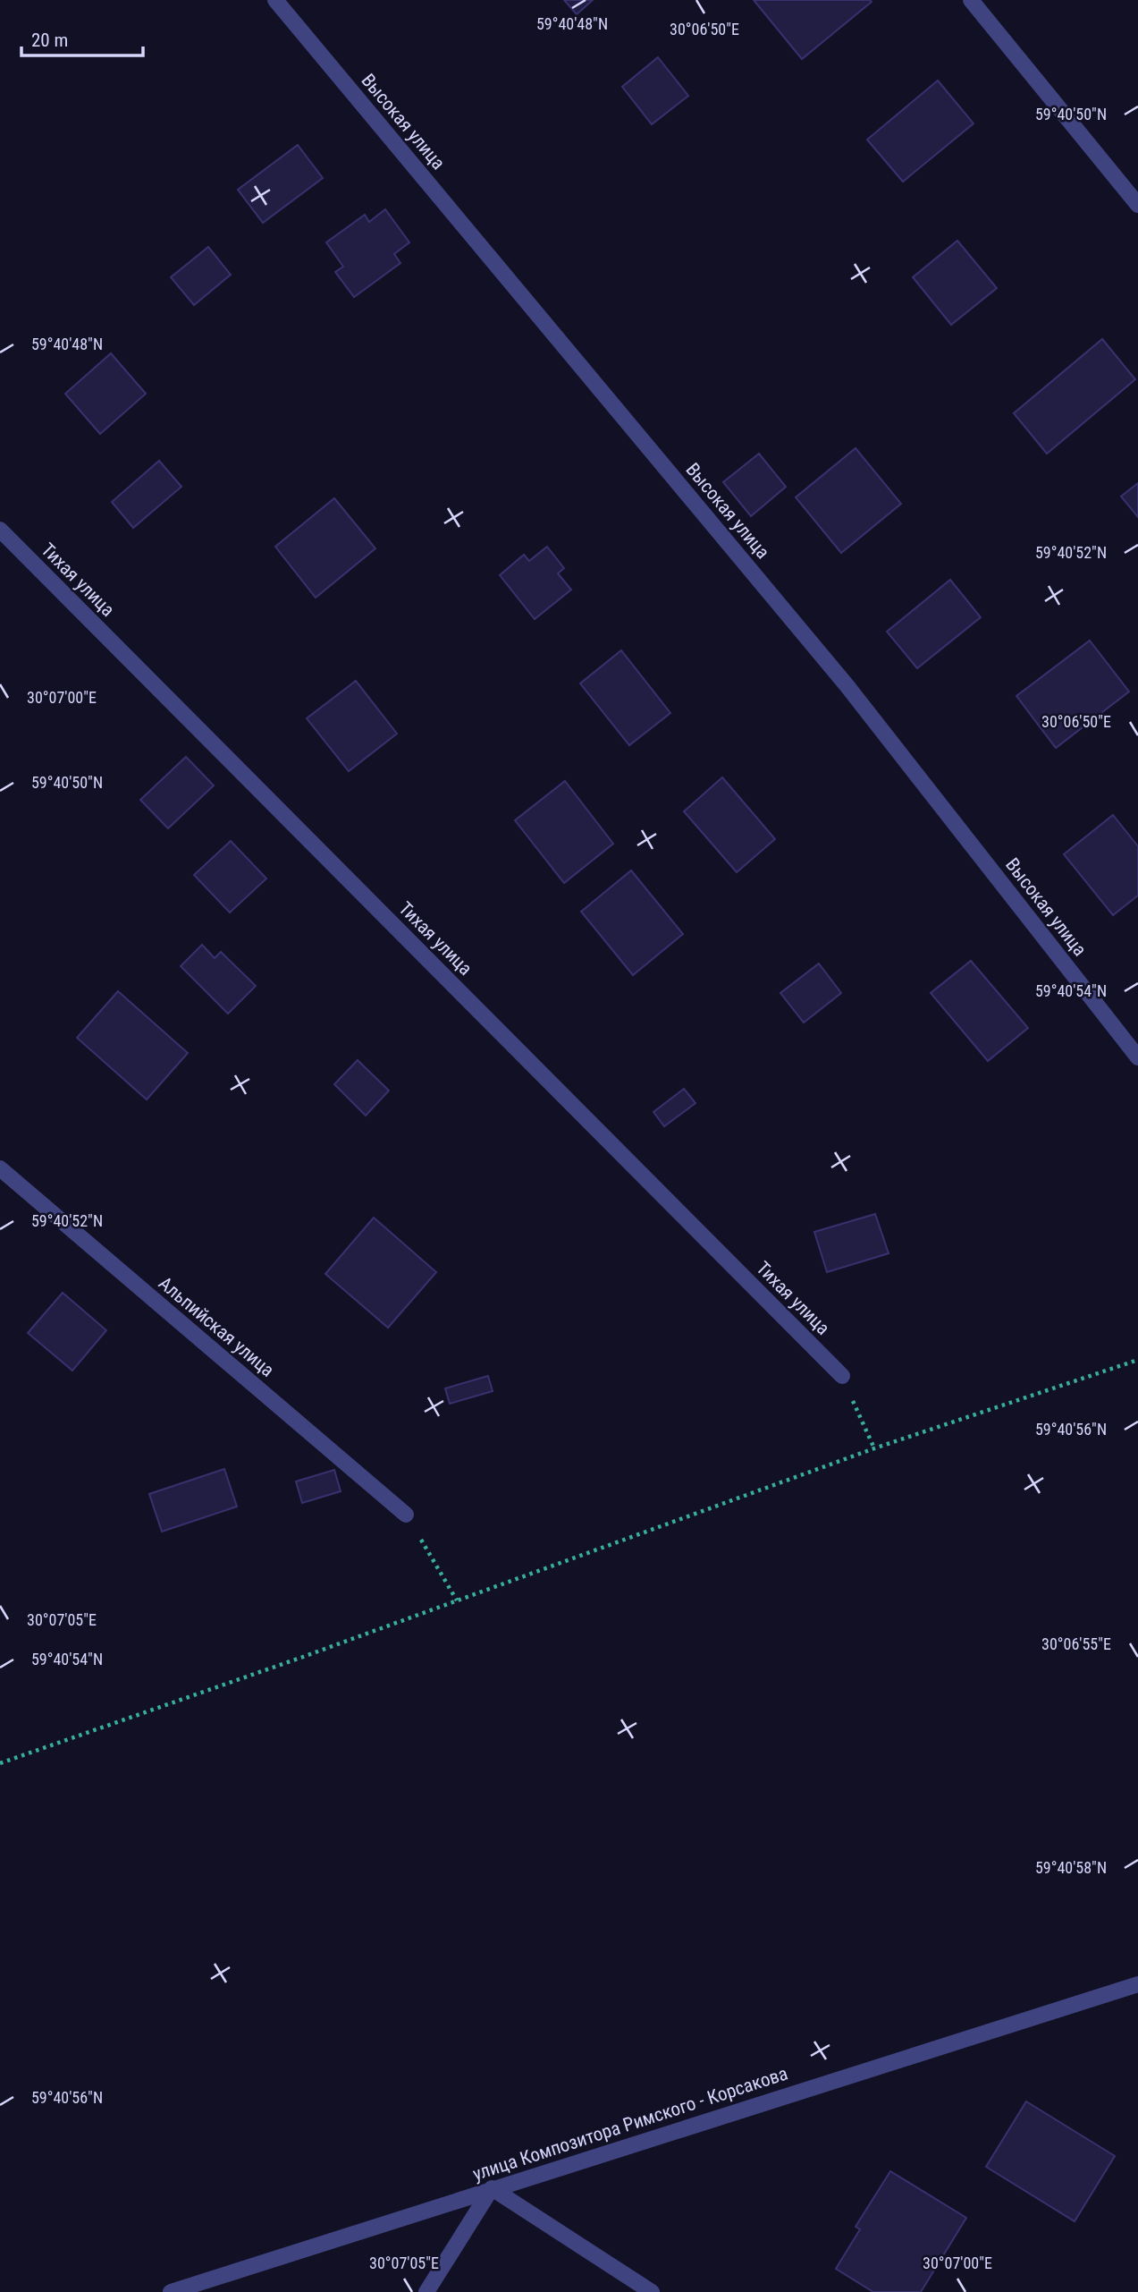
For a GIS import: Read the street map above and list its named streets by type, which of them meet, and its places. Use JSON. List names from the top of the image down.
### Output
{
  "streets": {
    "street": [
      "Высокая улица",
      "Тихая улица",
      "Альпийская улица",
      "улица Композитора Римского - Корсакова"
    ]
  },
  "scale_bar": "20 m",
  "coordinates": [
    "59°40'48\"N",
    "30°06'50\"E",
    "59°40'50\"N",
    "59°40'52\"N",
    "30°07'00\"E",
    "59°40'54\"N",
    "59°40'56\"N",
    "30°07'05\"E",
    "30°06'55\"E",
    "59°40'58\"N"
  ]
}
